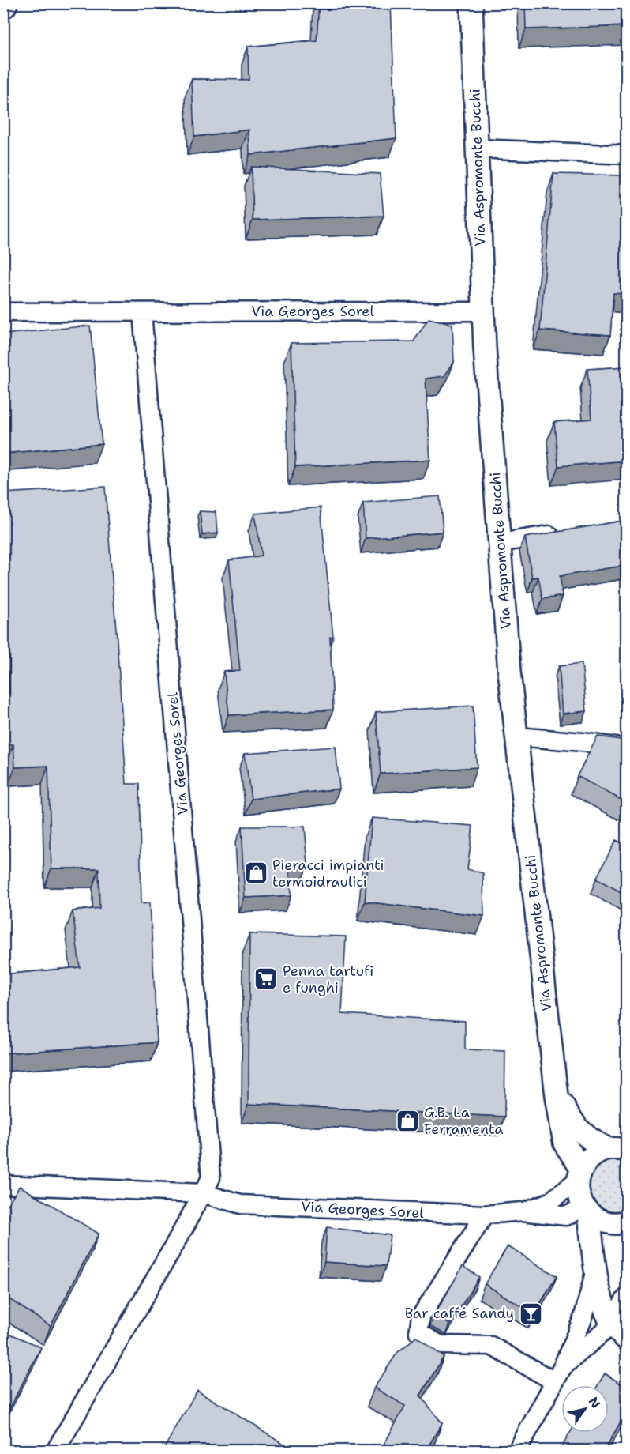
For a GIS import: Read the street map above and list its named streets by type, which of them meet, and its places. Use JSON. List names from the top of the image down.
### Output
{
  "streets": {
    "street": ["Via Aspromonte Bucchi", "Via Georges Sorel"]
  },
  "crossings": [
    ["Via Aspromonte Bucchi", "Via Georges Sorel"]
  ],
  "places": {
    "shop": ["Pieracci impianti termoidraulici", "G.B. La Ferramenta"],
    "supermarket": ["Penna tartufi e funghi"],
    "bar": ["Bar caffé Sandy"]
  },
  "north": "top right"
}
